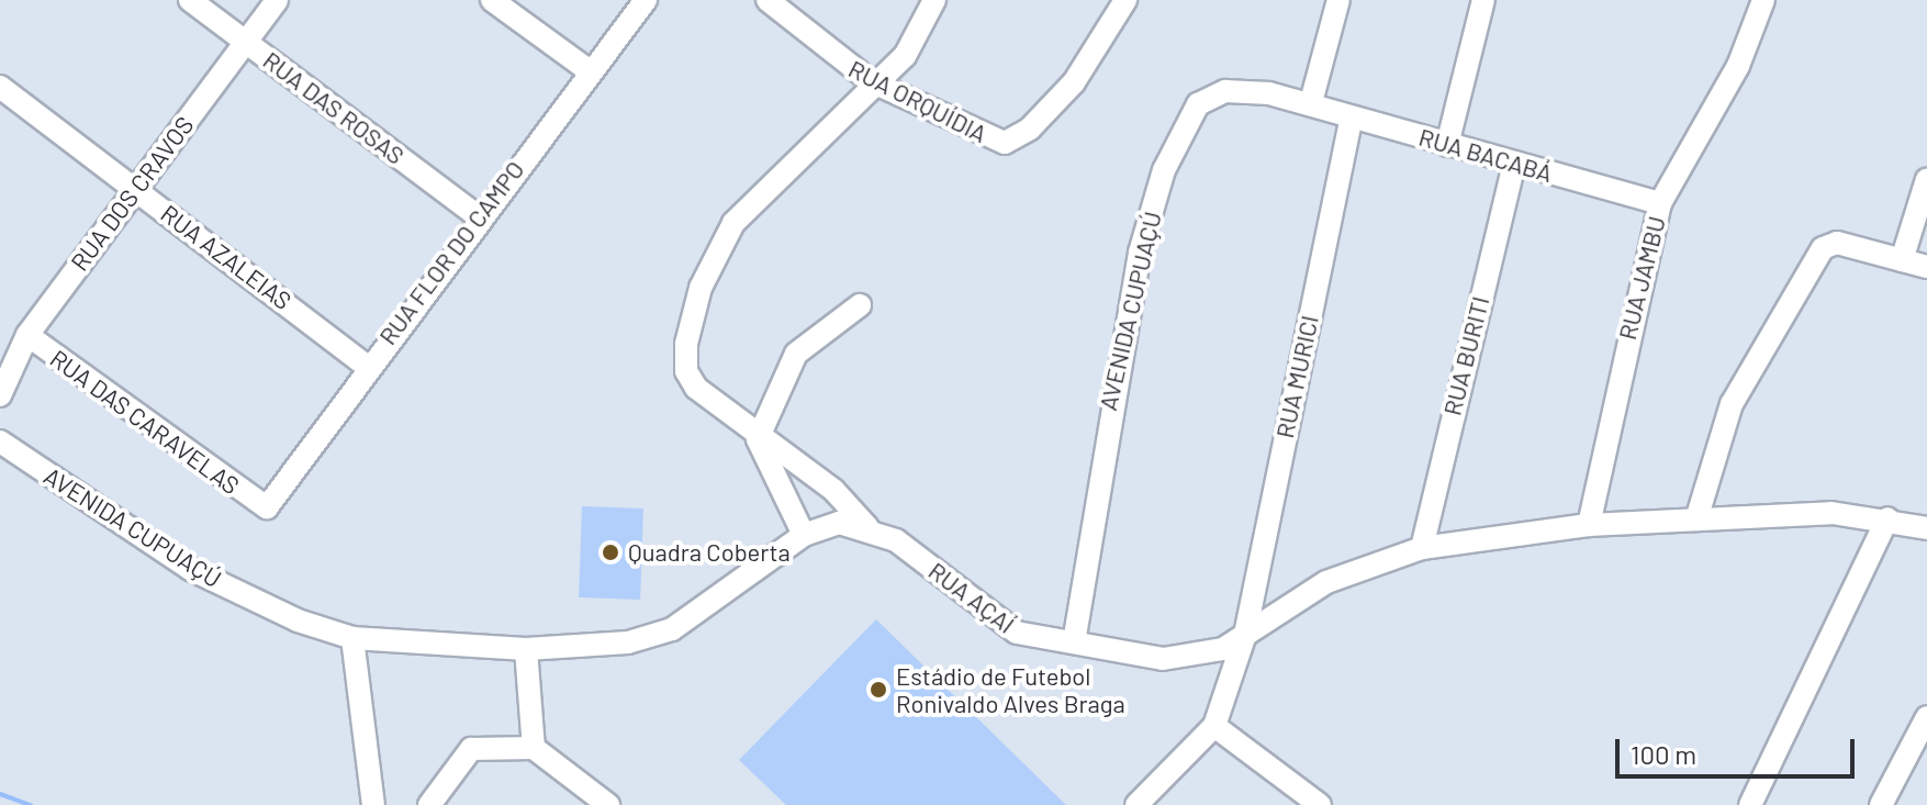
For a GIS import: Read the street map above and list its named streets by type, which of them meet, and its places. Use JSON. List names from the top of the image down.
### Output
{
  "streets": {
    "street": [
      "RUA ORQUÍDIA",
      "RUA DAS ROSAS",
      "RUA BACABÁ",
      "RUA DOS CRAVOS",
      "RUA FLOR DO CAMPO",
      "RUA AZALEIAS",
      "RUA JAMBU",
      "AVENIDA CUPUAÇÚ",
      "RUA BURITI",
      "RUA MURICI",
      "RUA DAS CARAVELAS",
      "RUA AÇAÍ"
    ]
  },
  "crossings": [
    ["RUA ORQUÍDIA", "RUA AÇAÍ"],
    ["RUA DAS ROSAS", "RUA DOS CRAVOS"],
    ["RUA DAS ROSAS", "RUA FLOR DO CAMPO"],
    ["RUA BACABÁ", "RUA JAMBU"],
    ["RUA BACABÁ", "AVENIDA CUPUAÇÚ"],
    ["RUA BACABÁ", "RUA BURITI"],
    ["RUA BACABÁ", "RUA MURICI"],
    ["RUA DOS CRAVOS", "RUA AZALEIAS"],
    ["RUA DOS CRAVOS", "RUA DAS CARAVELAS"],
    ["RUA FLOR DO CAMPO", "RUA AZALEIAS"],
    ["RUA FLOR DO CAMPO", "RUA DAS CARAVELAS"],
    ["RUA JAMBU", "RUA AÇAÍ"],
    ["AVENIDA CUPUAÇÚ", "RUA AÇAÍ"],
    ["RUA BURITI", "RUA AÇAÍ"],
    ["RUA MURICI", "RUA AÇAÍ"]
  ],
  "places": ["Quadra Coberta", "Estádio de Futebol Ronivaldo Alves Braga"],
  "scale_bar": "100 m"
}
